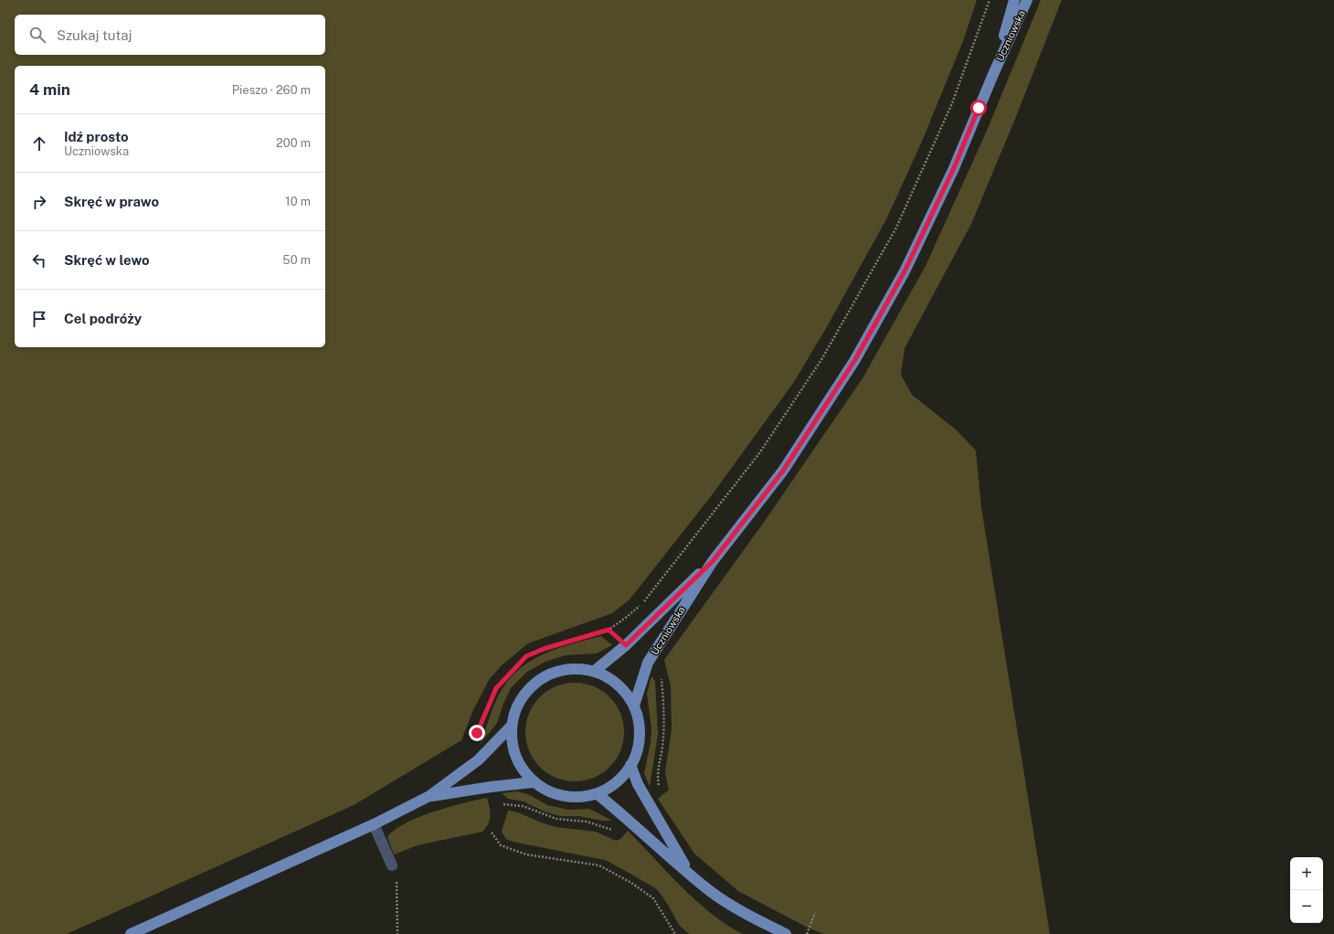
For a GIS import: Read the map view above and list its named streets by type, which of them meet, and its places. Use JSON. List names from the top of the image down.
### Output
{
  "streets": {
    "main road": ["Uczniowska"]
  },
  "page": {
    "search": "Szukaj tutaj",
    "heading": ["4 min", "Pieszo · 260 m"],
    "list": [
      ["Idź prosto", "Uczniowska", "200 m"],
      ["Skręć w prawo", "10 m"],
      ["Skręć w lewo", "50 m"],
      "Cel podróży"
    ],
    "map_buttons": ["+", "−"]
  }
}
